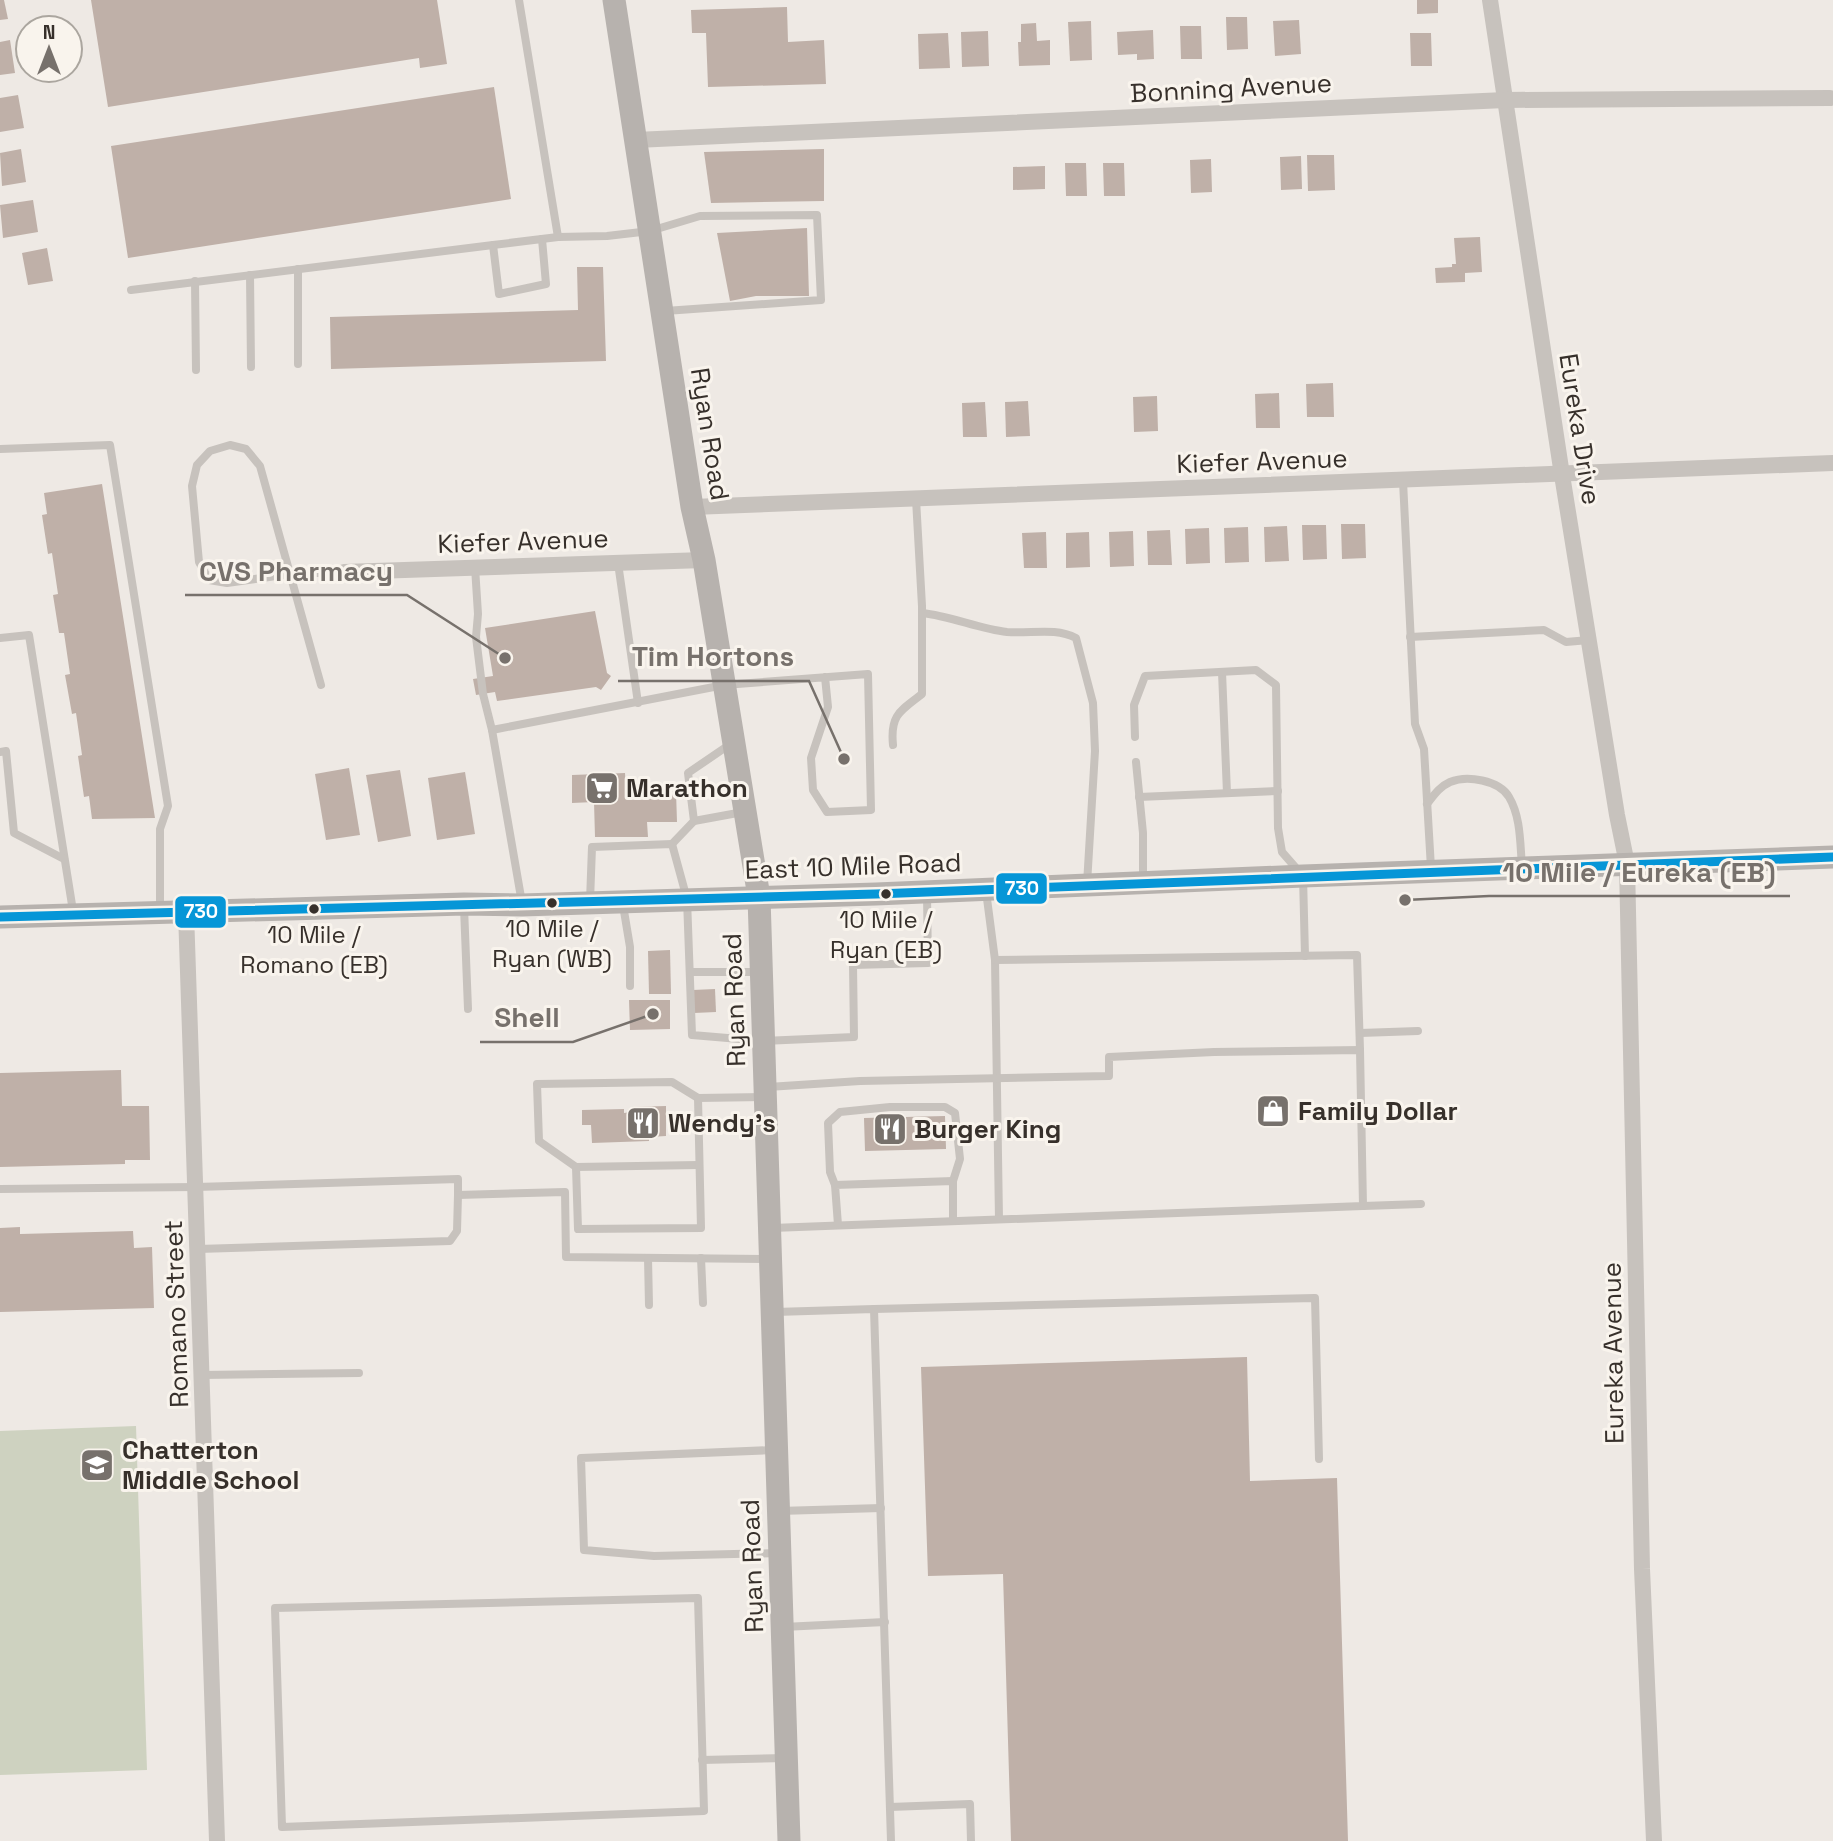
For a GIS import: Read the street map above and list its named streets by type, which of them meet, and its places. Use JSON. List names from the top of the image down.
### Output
{
  "streets": {
    "main road": ["Ryan Road", "East 10 Mile Road"],
    "street": [
      "Bonning Avenue",
      "Eureka Drive",
      "Kiefer Avenue",
      "Romano Street",
      "Eureka Avenue"
    ]
  },
  "crossings": [
    ["Bonning Avenue", "Eureka Drive"],
    ["Bonning Avenue", "Ryan Road"],
    ["Eureka Drive", "Kiefer Avenue"],
    ["Eureka Drive", "East 10 Mile Road"],
    ["Eureka Drive", "Eureka Avenue"],
    ["Ryan Road", "Kiefer Avenue"],
    ["Ryan Road", "East 10 Mile Road"],
    ["East 10 Mile Road", "Romano Street"],
    ["East 10 Mile Road", "Eureka Avenue"]
  ],
  "places": {
    "other": [
      "CVS Pharmacy",
      "Tim Hortons",
      "10 Mile / Ryan (EB)",
      "10 Mile / Eureka (EB)",
      "10 Mile / Ryan (WB)",
      "10 Mile / Romano (EB)",
      "Shell"
    ],
    "supermarket": ["Marathon"],
    "shop": ["Family Dollar"],
    "restaurant": ["Wendy's", "Burger King"],
    "school or university": ["Chatterton Middle School"]
  },
  "lines": ["transit line 730"],
  "north": "top"
}
